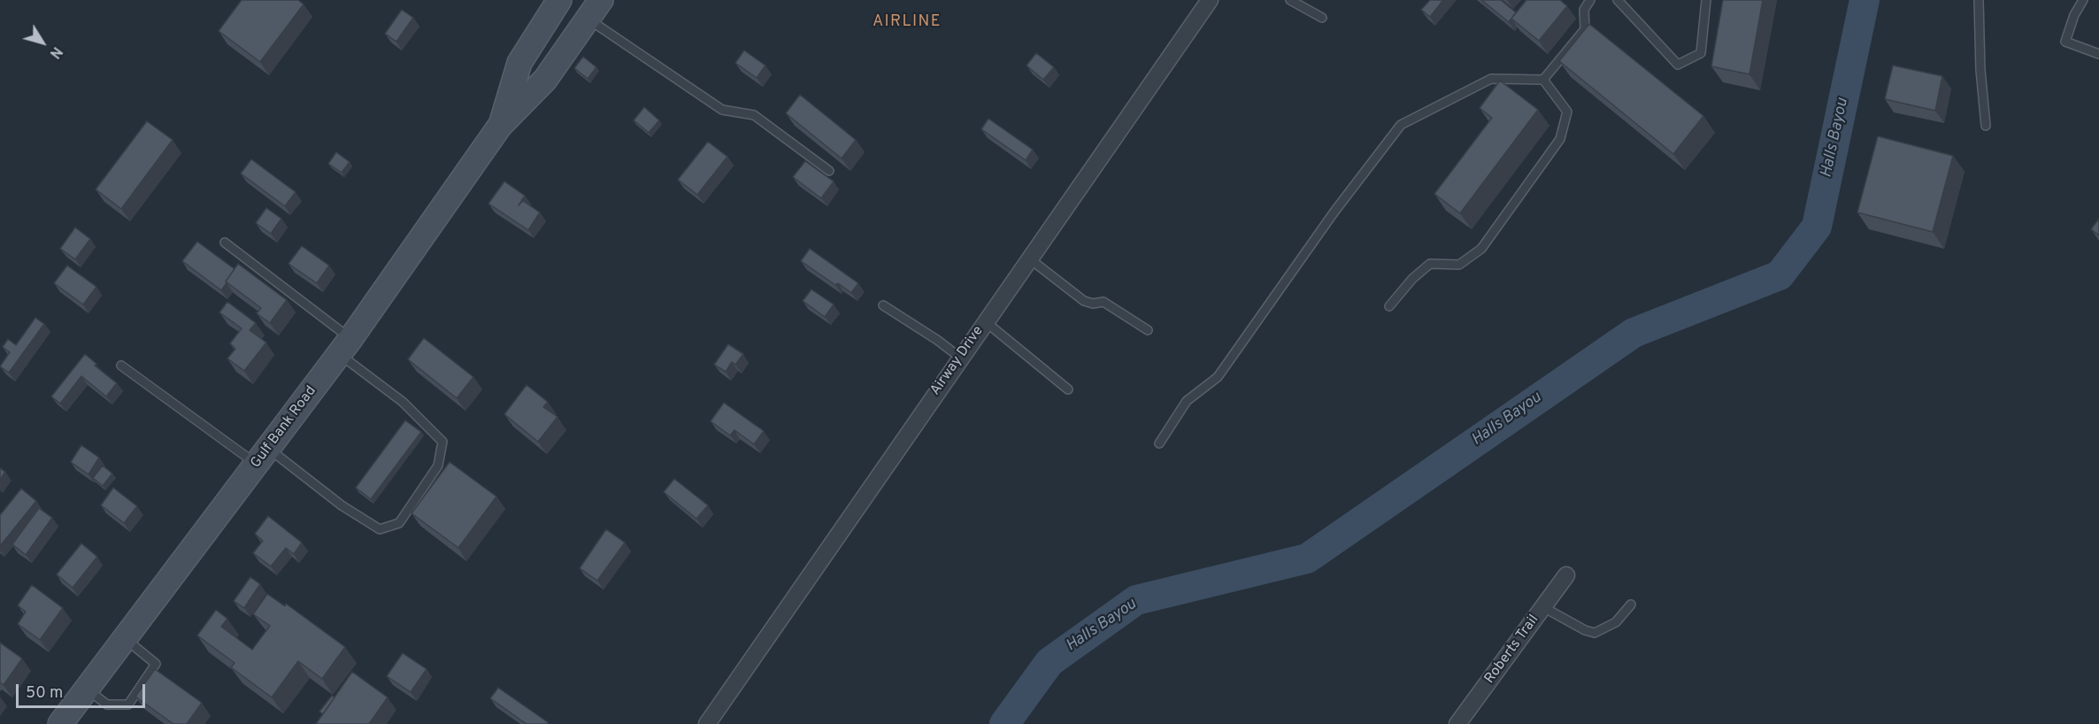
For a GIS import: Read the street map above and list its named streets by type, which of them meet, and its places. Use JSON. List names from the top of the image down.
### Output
{
  "streets": {
    "main road": ["Gulf Bank Road"],
    "street": ["Airway Drive", "Roberts Trail"]
  },
  "districts": ["AIRLINE"],
  "water": ["Halls Bayou"],
  "scale_bar": "50 m",
  "north": "bottom right"
}
